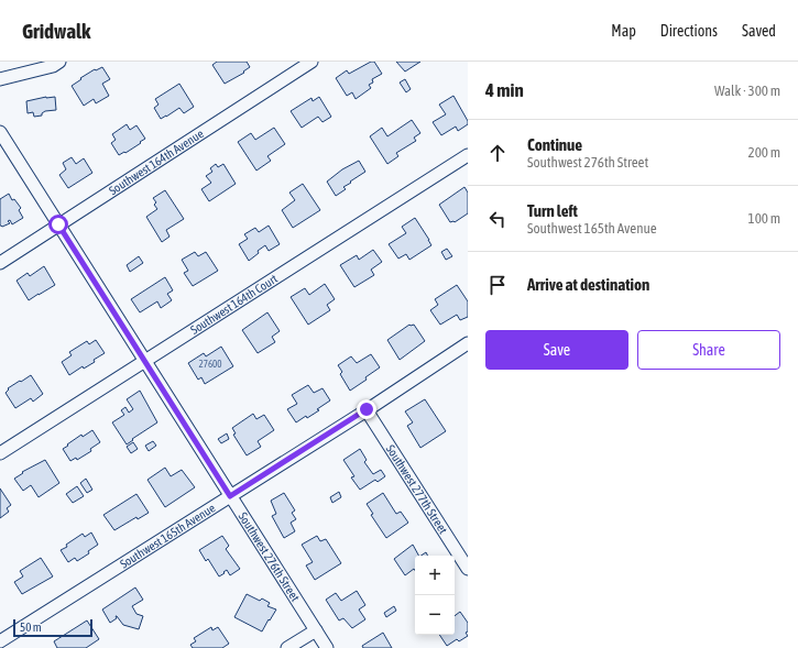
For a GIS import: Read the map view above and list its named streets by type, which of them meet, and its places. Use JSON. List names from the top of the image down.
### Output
{
  "streets": {
    "street": [
      "Southwest 164th Avenue",
      "Southwest 164th Court",
      "Southwest 277th Street",
      "Southwest 165th Avenue",
      "Southwest 276th Street"
    ]
  },
  "crossings": [
    ["Southwest 164th Avenue", "Southwest 276th Street"],
    ["Southwest 164th Court", "Southwest 276th Street"],
    ["Southwest 277th Street", "Southwest 165th Avenue"],
    ["Southwest 165th Avenue", "Southwest 276th Street"]
  ],
  "house_numbers": ["27600"],
  "scale_bar": "50 m",
  "page": {
    "header": "Gridwalk",
    "nav": ["Map", "Directions", "Saved"],
    "heading": ["4 min", "Walk · 300 m"],
    "list": [
      ["Continue", "Southwest 276th Street", "200 m"],
      ["Turn left", "Southwest 165th Avenue", "100 m"],
      "Arrive at destination"
    ],
    "buttons": ["Save", "Share"],
    "map_buttons": ["+", "−"],
    "scale": "50 m"
  }
}
